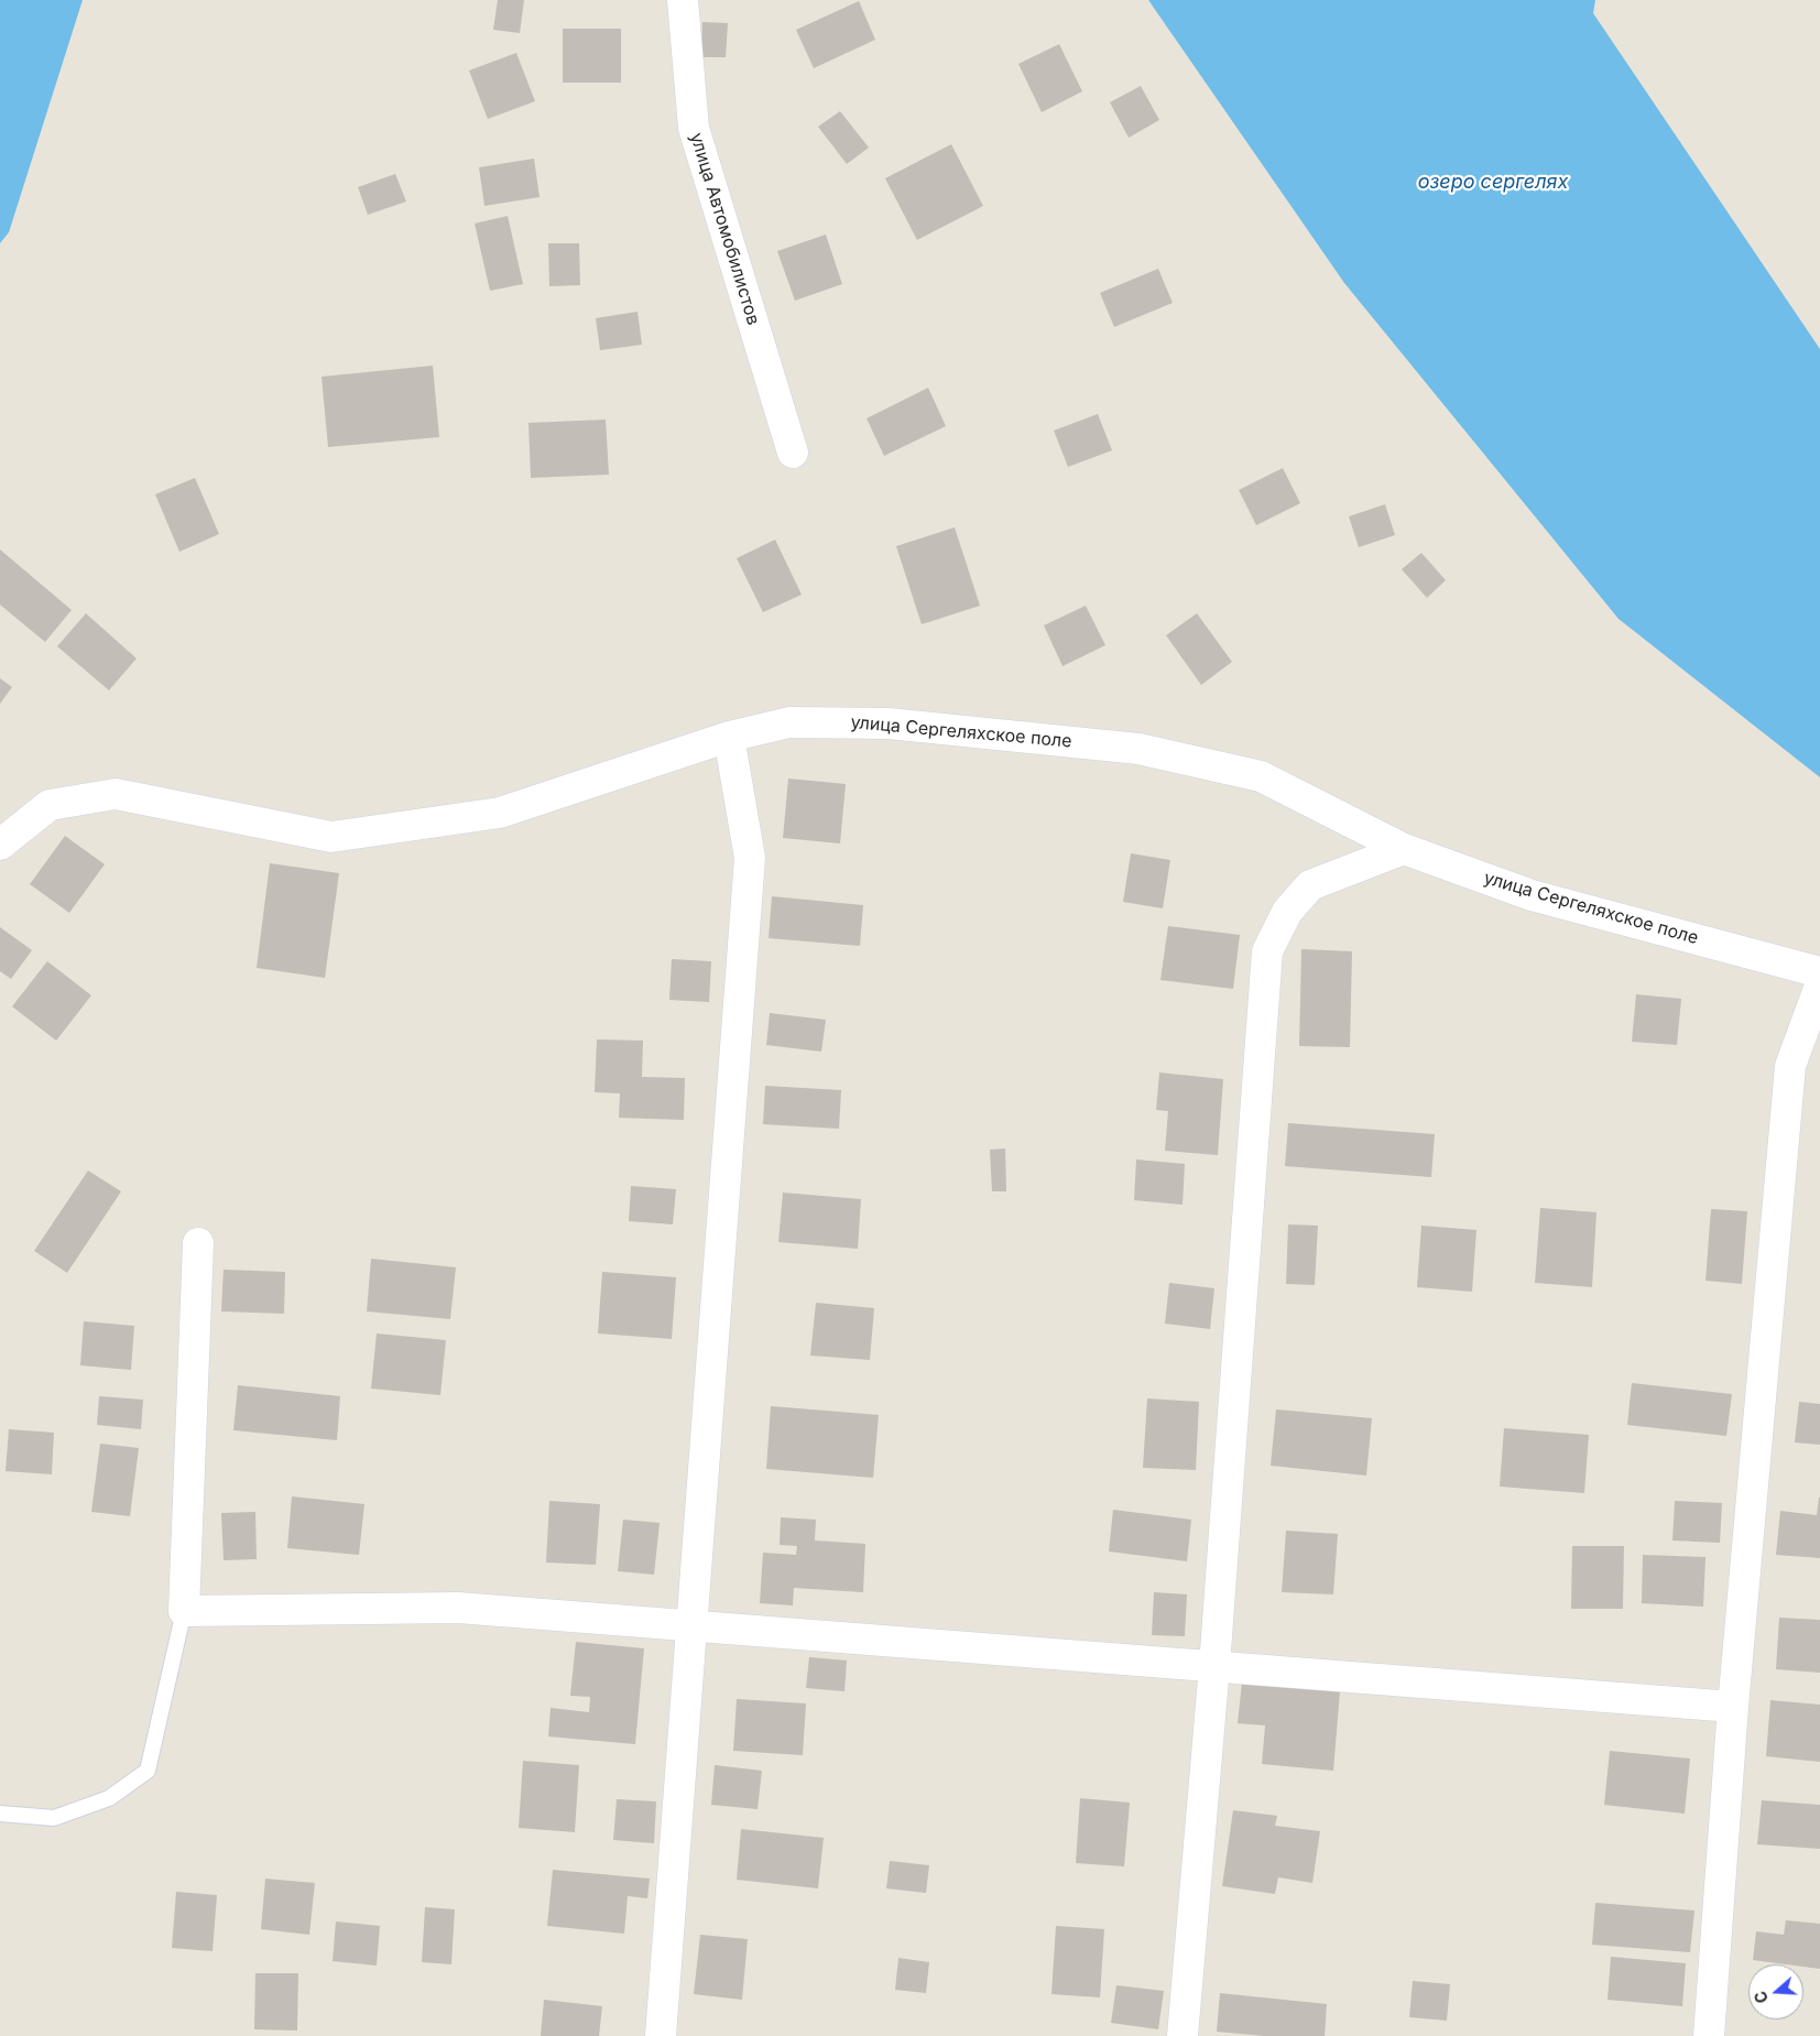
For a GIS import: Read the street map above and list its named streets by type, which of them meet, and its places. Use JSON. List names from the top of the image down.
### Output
{
  "streets": {
    "street": ["улица Автомобилистов", "улица Сергеляхское поле"]
  },
  "water": ["озеро сергелях"],
  "north": "left"
}
